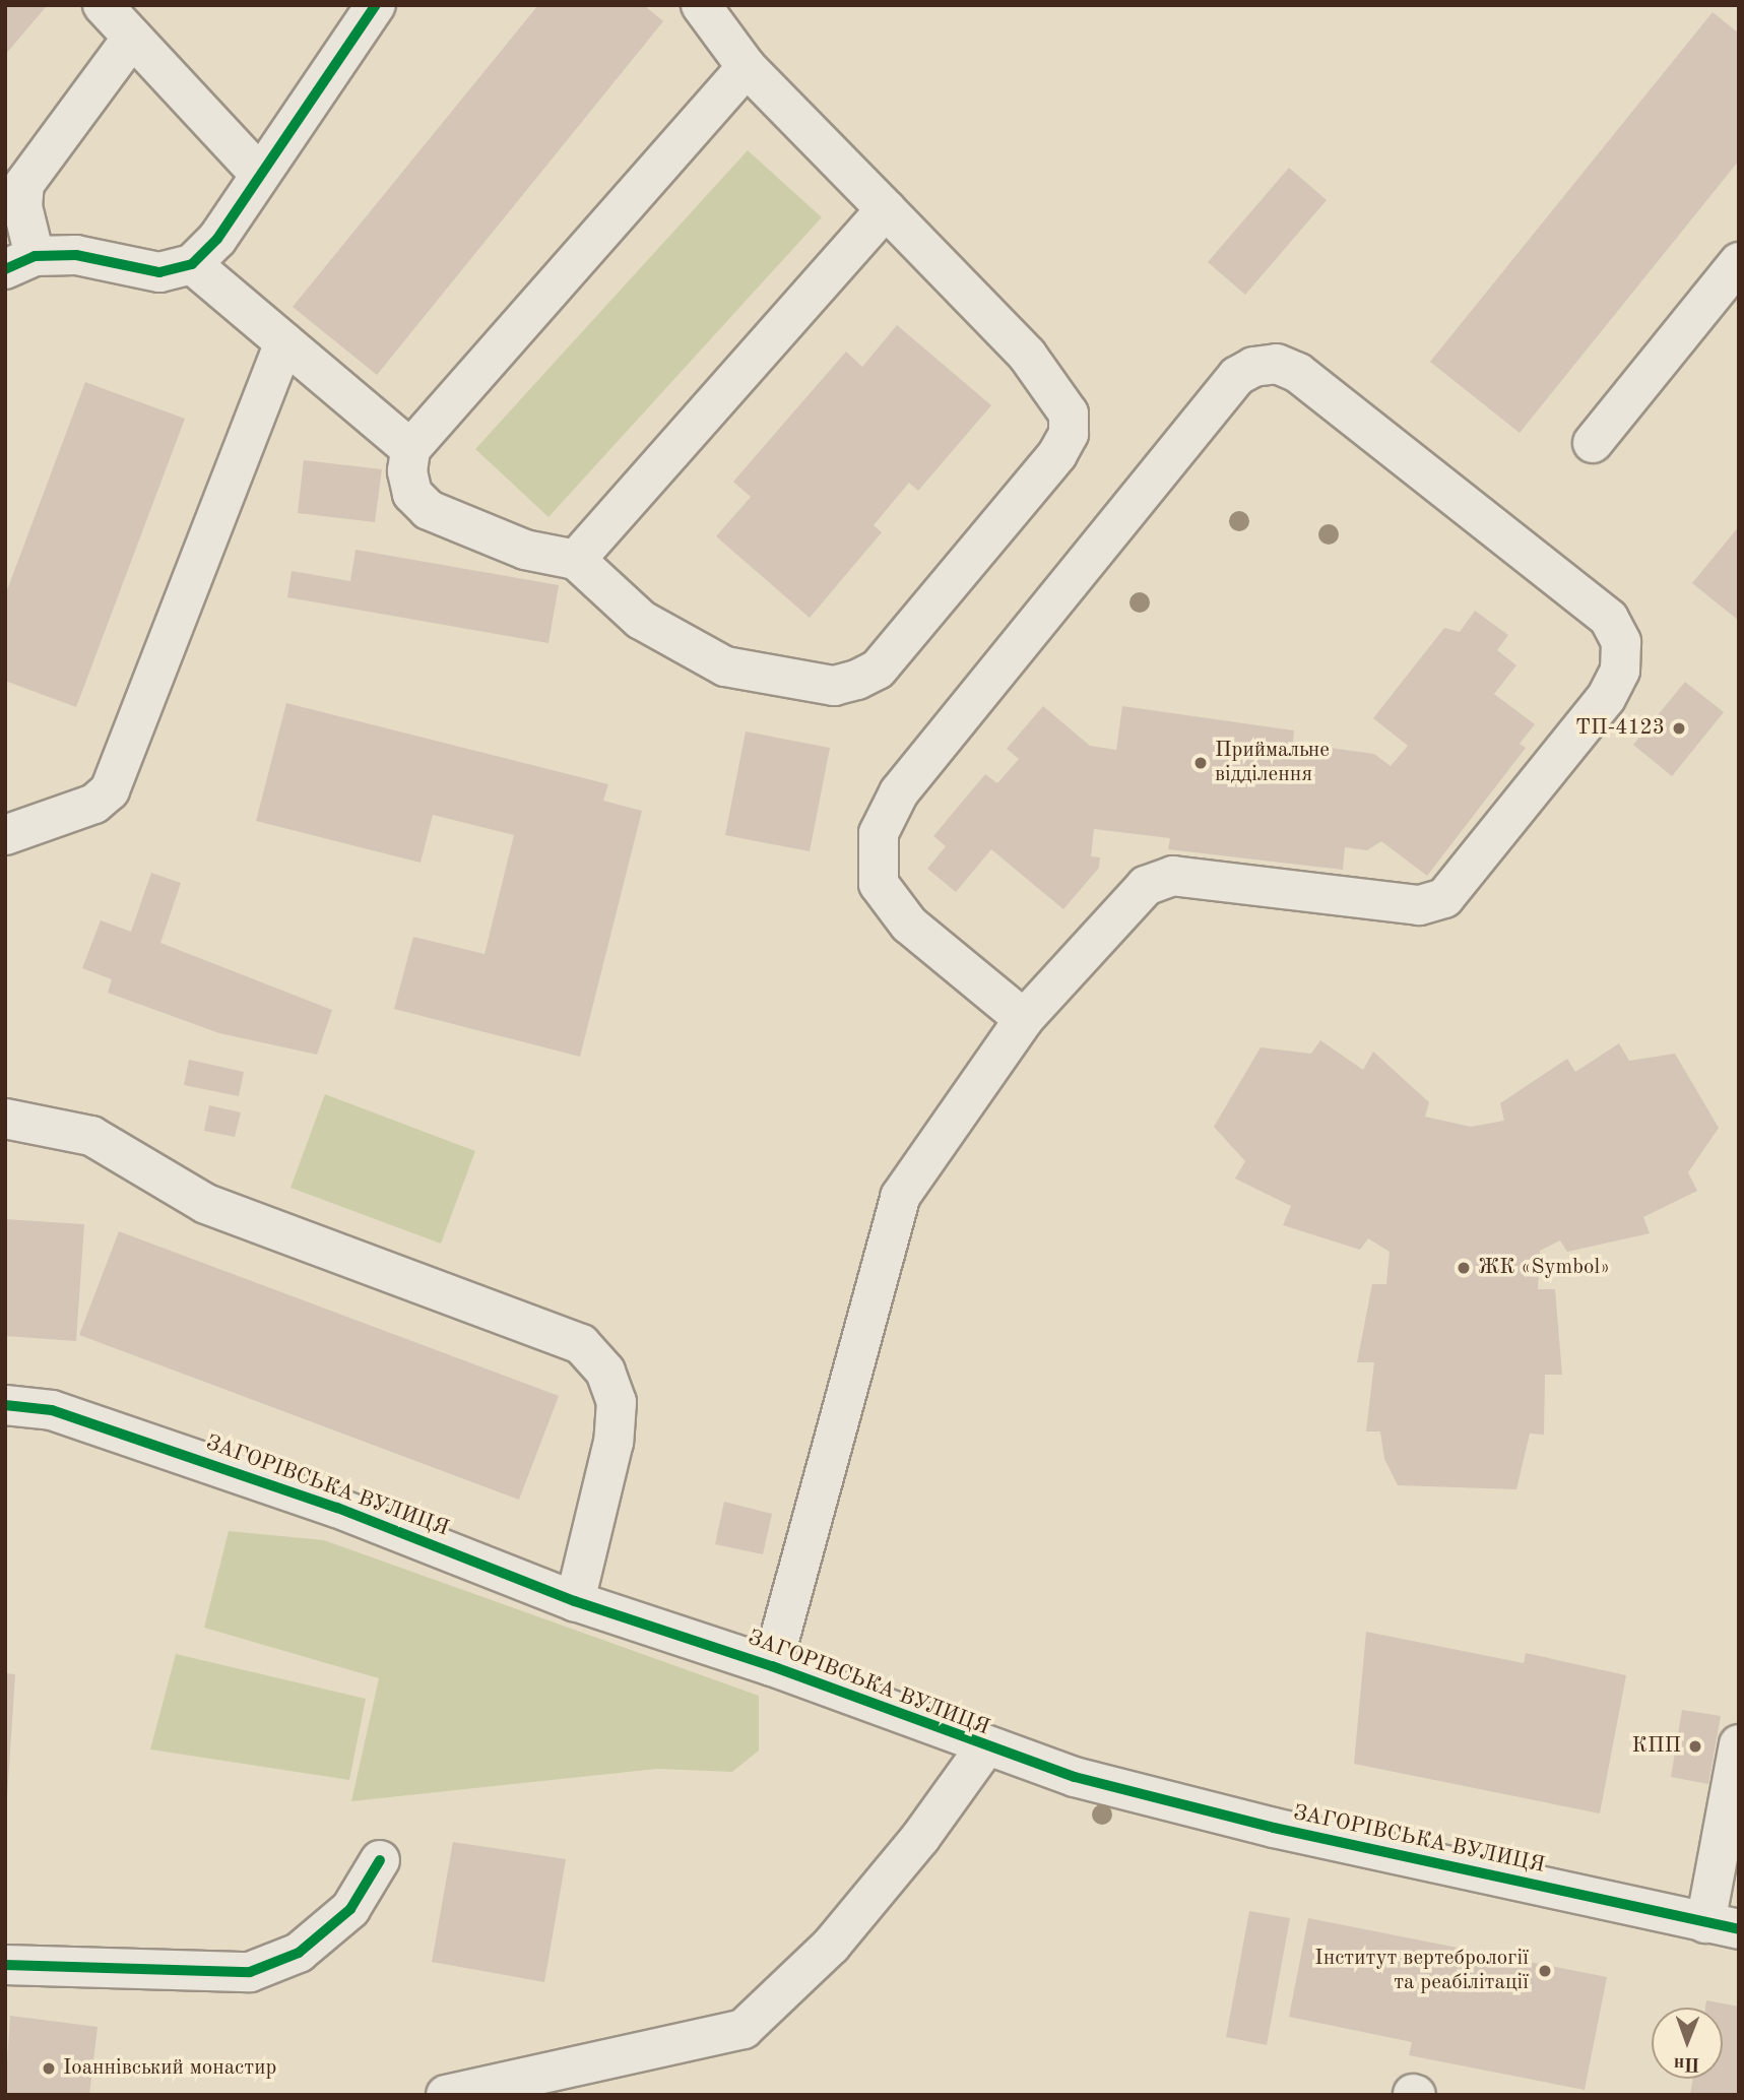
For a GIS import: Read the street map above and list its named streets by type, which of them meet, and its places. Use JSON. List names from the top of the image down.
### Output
{
  "streets": {
    "street": ["ЗАГОРІВСЬКА ВУЛИЦЯ"]
  },
  "places": [
    "ТП-4123",
    "Приймальне відділення",
    "ЖК «Symbol»",
    "КПП",
    "Інститут вертебрології та реабілітації",
    "Іоаннівський монастир"
  ],
  "north": "bottom"
}
